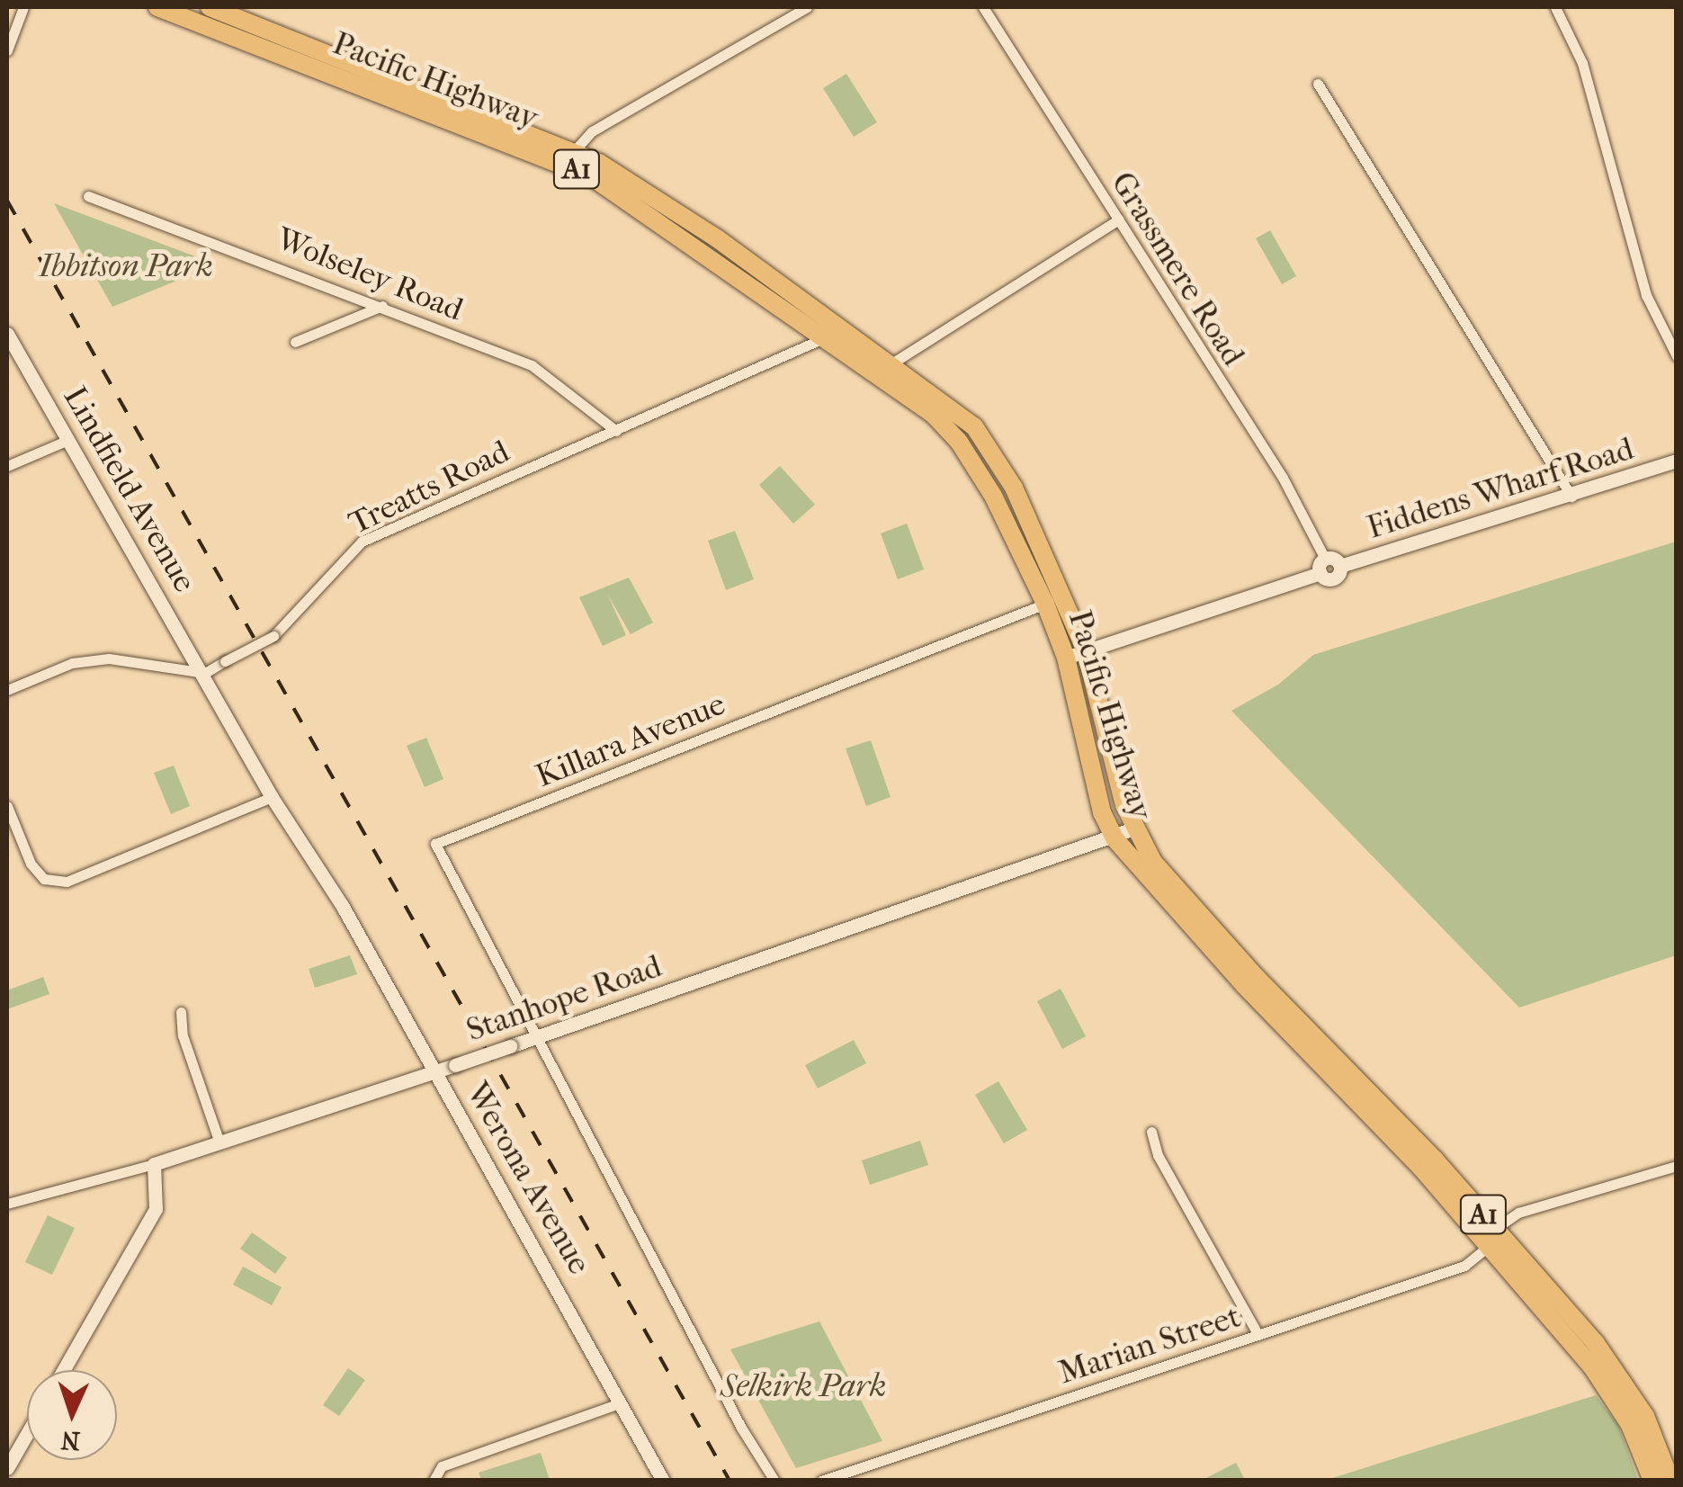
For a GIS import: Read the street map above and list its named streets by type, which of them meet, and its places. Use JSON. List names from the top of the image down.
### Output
{
  "streets": {
    "highway": ["Pacific Highway", "A1"],
    "street": [
      "Grassmere Road",
      "Wolseley Road",
      "Treatts Road",
      "Fiddens Wharf Road",
      "Lindfield Avenue",
      "Killara Avenue",
      "Stanhope Road",
      "Werona Avenue",
      "Marian Street"
    ]
  },
  "crossings": [
    ["Pacific Highway", "Treatts Road"],
    ["Pacific Highway", "Killara Avenue"],
    ["Pacific Highway", "Stanhope Road"],
    ["Pacific Highway", "Marian Street"],
    ["Grassmere Road", "Fiddens Wharf Road"],
    ["Wolseley Road", "Treatts Road"],
    ["Treatts Road", "Lindfield Avenue"],
    ["Treatts Road", "Werona Avenue"],
    ["Lindfield Avenue", "Werona Avenue"],
    ["Killara Avenue", "Stanhope Road"],
    ["Stanhope Road", "Werona Avenue"]
  ],
  "parks": ["Ibbitson Park", "Selkirk Park"],
  "north": "bottom"
}
